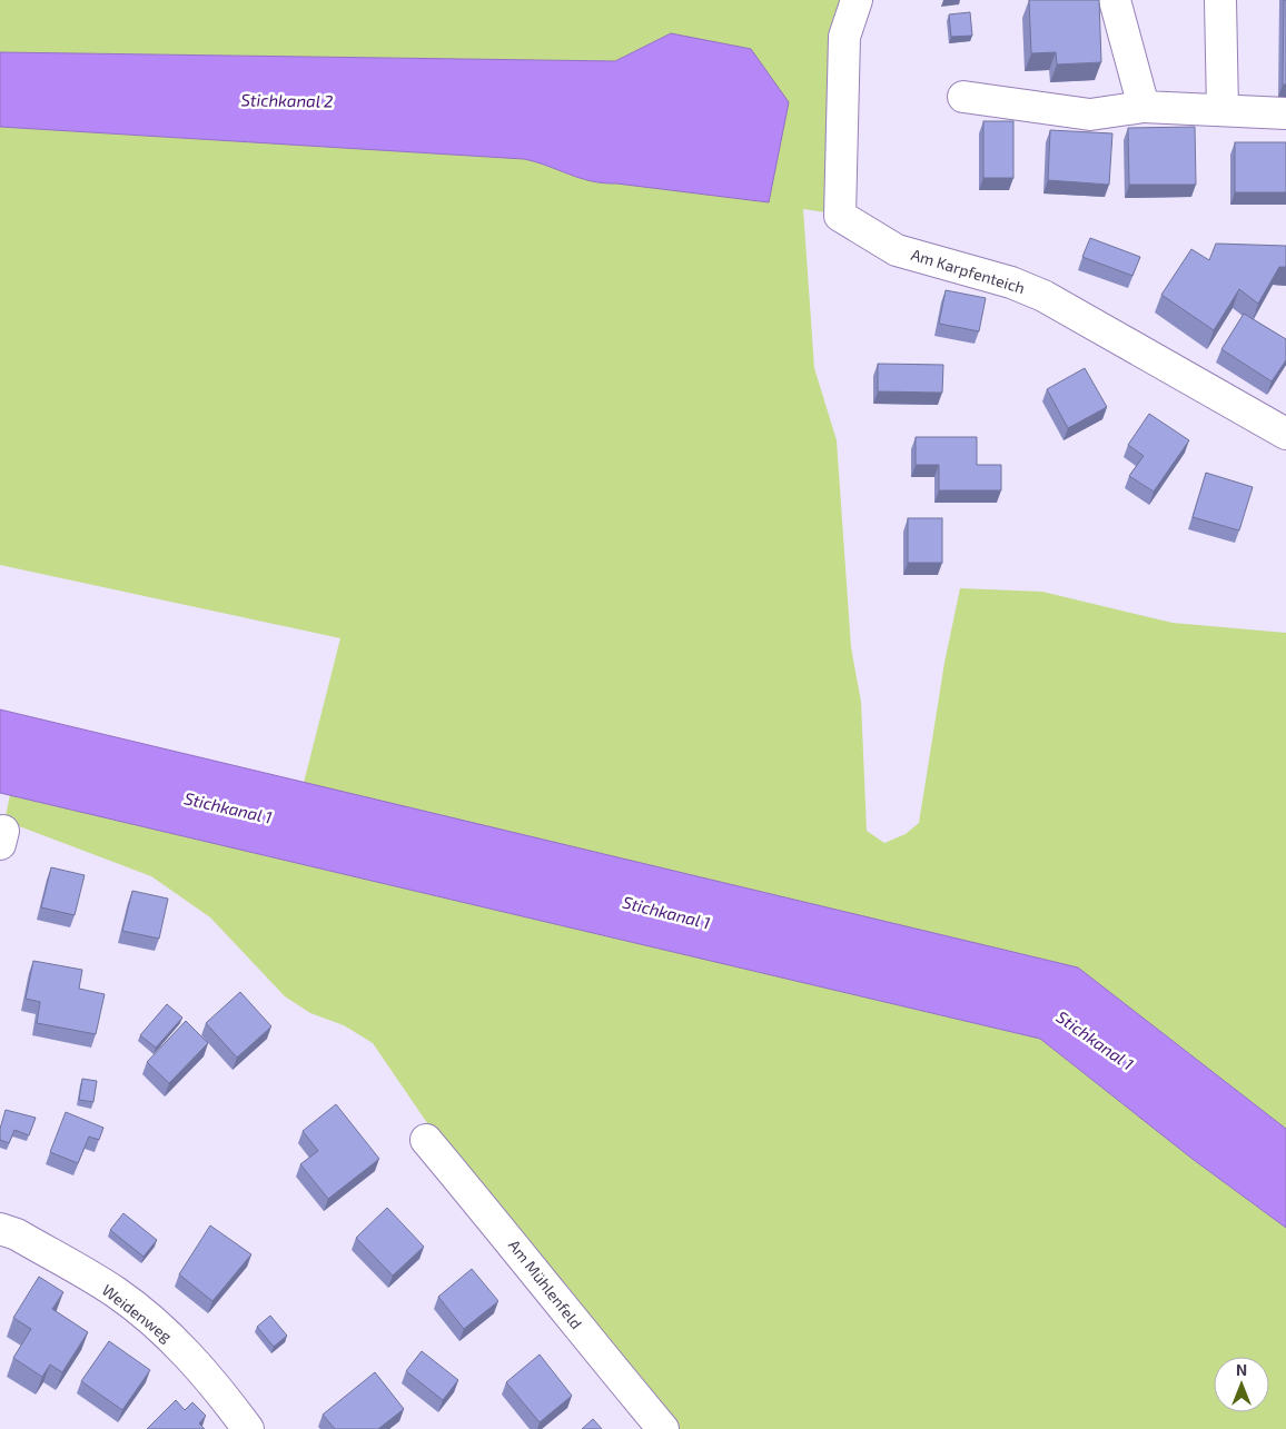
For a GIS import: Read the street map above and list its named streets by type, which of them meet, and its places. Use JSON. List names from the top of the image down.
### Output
{
  "streets": {
    "street": ["Am Karpfenteich", "Am Mühlenfeld", "Weidenweg"]
  },
  "water": ["Stichkanal 2", "Stichkanal 1"],
  "north": "top"
}
